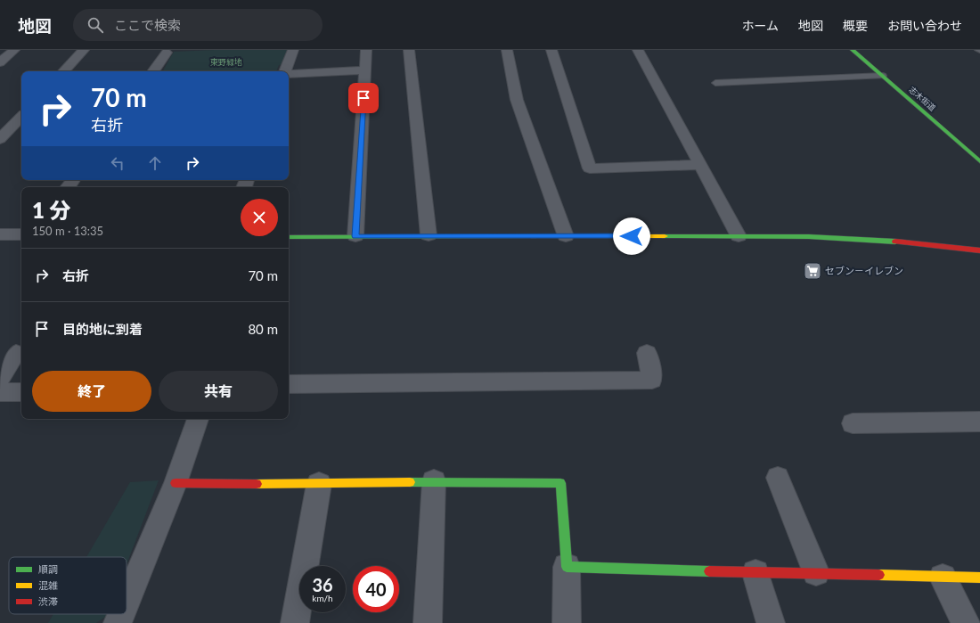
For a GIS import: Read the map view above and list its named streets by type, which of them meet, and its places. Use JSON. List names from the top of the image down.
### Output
{
  "streets": {
    "street": ["志木街道"]
  },
  "parks": ["東野緑地"],
  "places": {
    "supermarket": ["セブン－イレブン"]
  },
  "legend": ["順調", "混雑", "渋滞"],
  "page": {
    "header": "地図",
    "search": "ここで検索",
    "nav": [
      "ホーム",
      "地図",
      "概要",
      "お問い合わせ"
    ],
    "turn": ["70 m", "右折"],
    "heading": ["1 分", "150 m · 13:35"],
    "list": [
      {
        "name": "右折",
        "value": "70 m"
      },
      {
        "name": "目的地に到着",
        "value": "80 m"
      }
    ],
    "buttons": ["終了", "共有"],
    "speed": "36 km/h",
    "limit": "40"
  }
}
